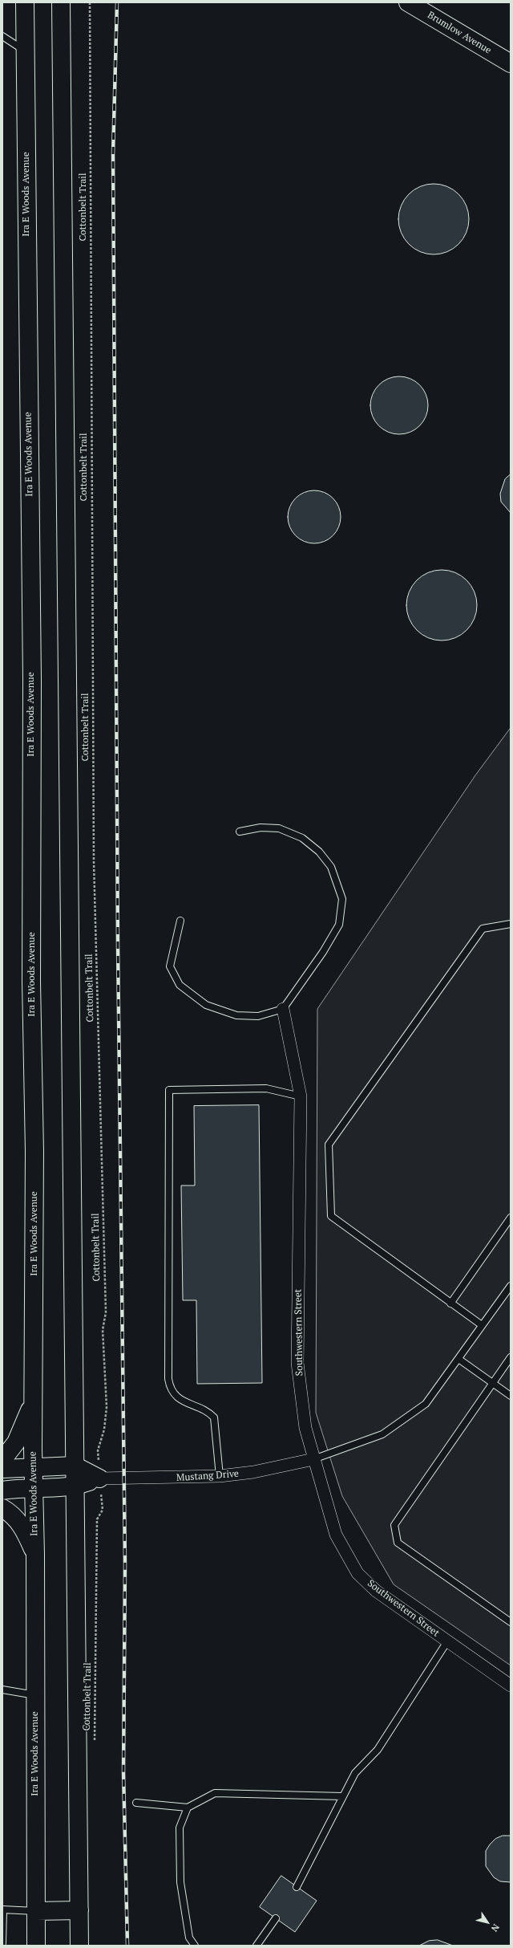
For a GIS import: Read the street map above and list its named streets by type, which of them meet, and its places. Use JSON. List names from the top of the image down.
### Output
{
  "streets": {
    "main road": ["Brumlow Avenue", "Ira E Woods Avenue", "Mustang Drive"],
    "street": ["Southwestern Street"],
    "path": ["Cottonbelt Trail"]
  },
  "crossings": [
    ["Ira E Woods Avenue", "Mustang Drive"],
    ["Cottonbelt Trail", "Mustang Drive"],
    ["Southwestern Street", "Mustang Drive"]
  ],
  "north": "bottom right"
}
